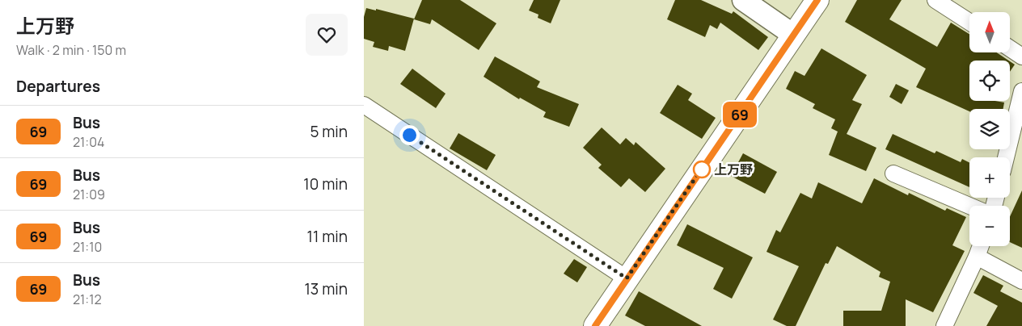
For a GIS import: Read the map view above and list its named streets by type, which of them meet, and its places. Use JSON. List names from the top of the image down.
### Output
{
  "places": ["上万野"],
  "lines": ["bus line 69"],
  "north": "top",
  "page": {
    "heading": [
      ["上万野", "Walk · 2 min · 150 m"],
      "Departures"
    ],
    "on_map": "69",
    "map_buttons": ["+", "−"],
    "list": [
      {
        "mark": "69",
        "name": "Bus",
        "note": "21:04",
        "value": "5 min"
      },
      {
        "mark": "69",
        "name": "Bus",
        "note": "21:09",
        "value": "10 min"
      },
      {
        "mark": "69",
        "name": "Bus",
        "note": "21:10",
        "value": "11 min"
      },
      {
        "mark": "69",
        "name": "Bus",
        "note": "21:12",
        "value": "13 min"
      }
    ]
  }
}
